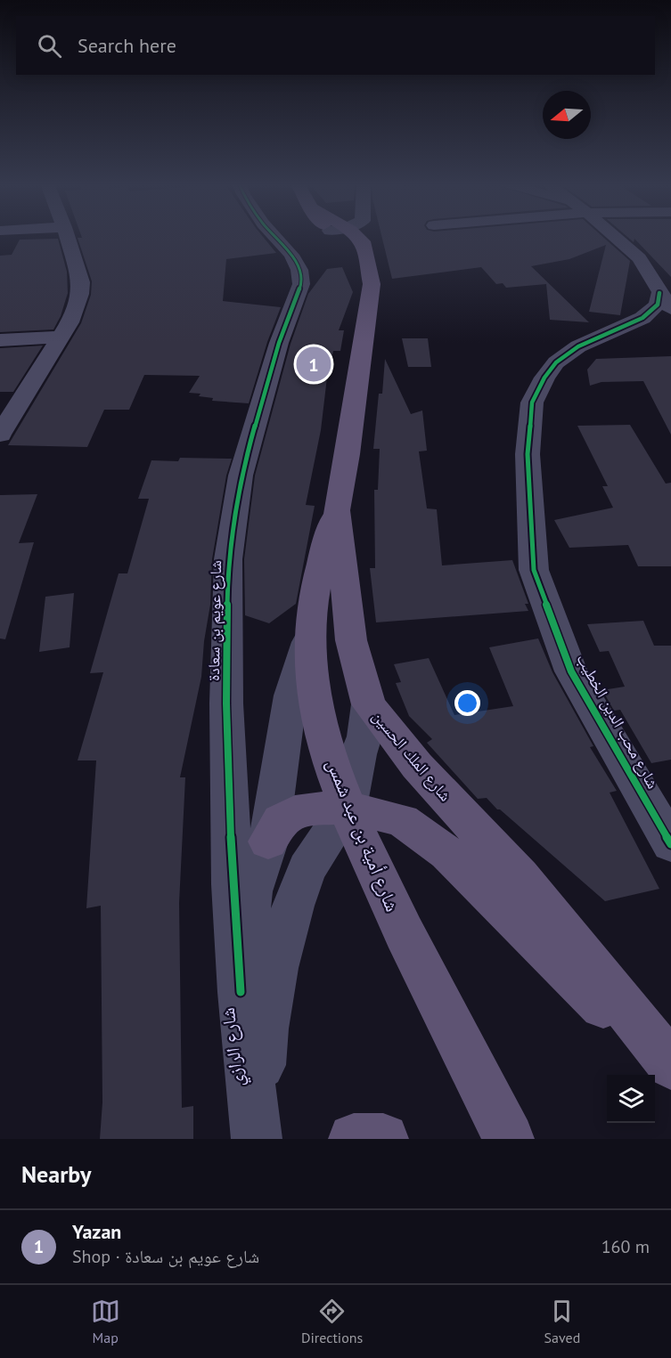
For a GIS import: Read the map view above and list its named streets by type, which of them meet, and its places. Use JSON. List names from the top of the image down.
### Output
{
  "streets": {
    "main road": ["شارع الملك الحسين", "شارع أمية بن عبد شمس"],
    "street": ["شارع عويم بن سعادة", "شارع محب الدين الخطيب", "شارع الرازي"]
  },
  "crossings": [
    ["شارع عويم بن سعادة", "شارع الرازي"],
    ["شارع الملك الحسين", "شارع أمية بن عبد شمس"],
    ["شارع الملك الحسين", "شارع الرازي"],
    ["شارع أمية بن عبد شمس", "شارع الرازي"]
  ],
  "north": "left",
  "page": {
    "search": "Search here",
    "pins": "1",
    "heading": "Nearby",
    "list": [
      {
        "mark": "1",
        "name": "Yazan",
        "note": "Shop · شارع عويم بن سعادة",
        "value": "160 m"
      }
    ],
    "nav": ["Map", "Directions", "Saved"]
  }
}
